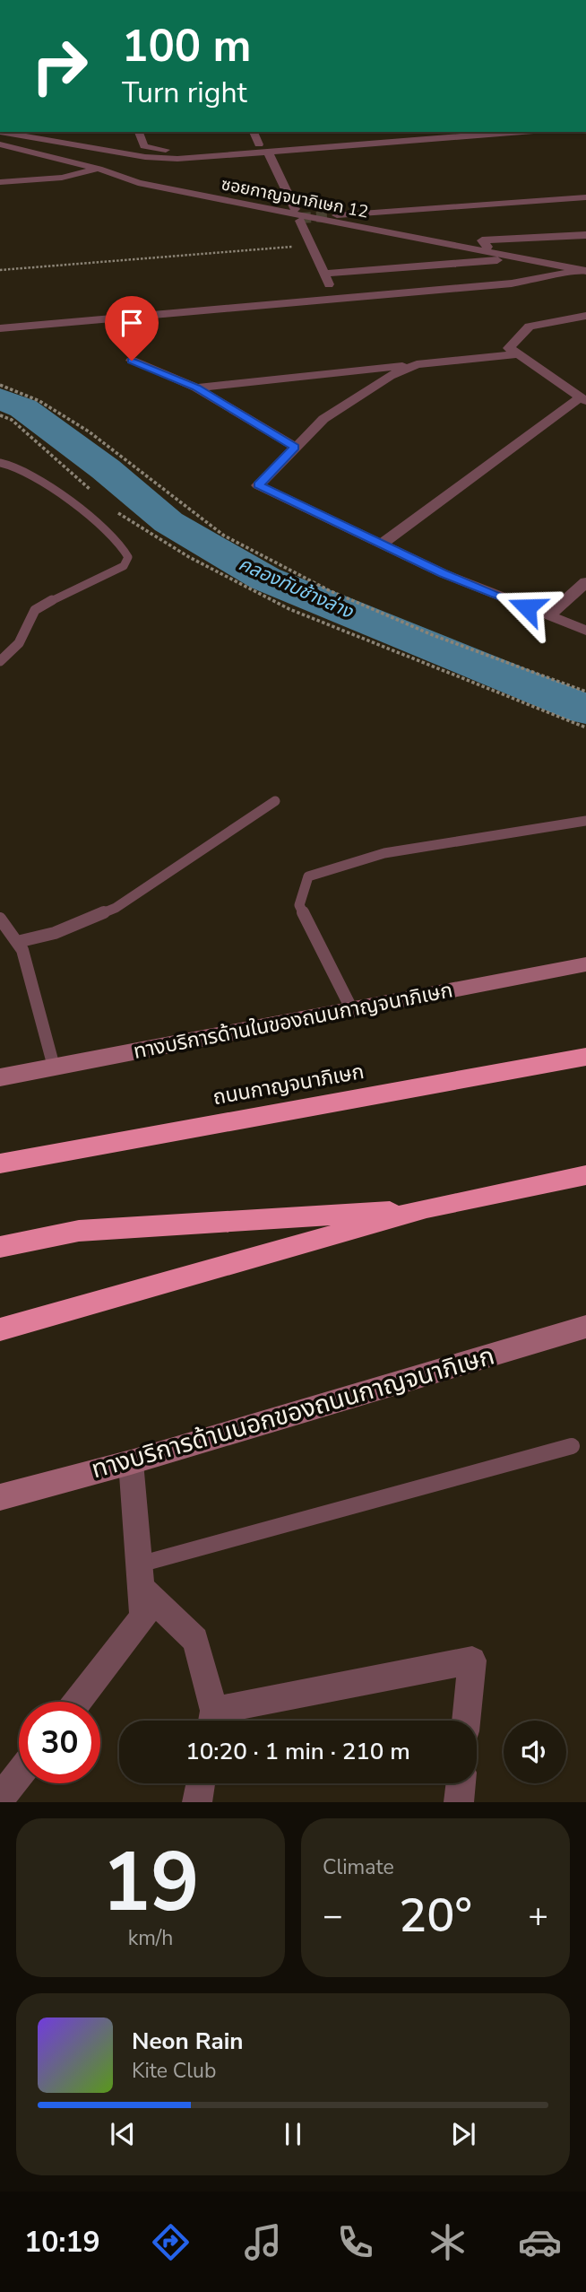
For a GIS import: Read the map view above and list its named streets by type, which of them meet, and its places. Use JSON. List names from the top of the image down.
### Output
{
  "streets": {
    "highway": ["ถนนกาญจนาภิเษก"],
    "main road": ["ทางบริการด้านในของถนนกาญจนาภิเษก", "ทางบริการด้านนอกของถนนกาญจนาภิเษก"],
    "street": ["ซอยกาญจนาภิเษก 12"]
  },
  "water": ["คลองทับช้างล่าง"],
  "page": {
    "turn": ["100 m", "Turn right"],
    "limit": "30",
    "trip": "10:20 · 1 min · 210 m",
    "tile": [
      ["19", "km/h"],
      "Climate"
    ],
    "heat": ["−", "20°", "+"],
    "song": ["Neon Rain", "Kite Club"],
    "tabs": "10:19"
  }
}
